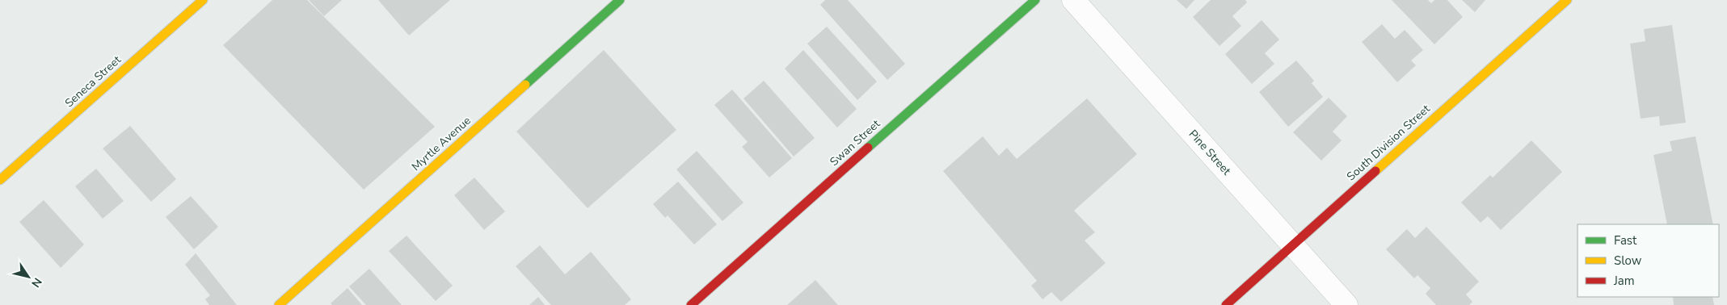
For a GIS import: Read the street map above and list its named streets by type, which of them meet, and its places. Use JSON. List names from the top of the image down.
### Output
{
  "streets": {
    "street": [
      "Seneca Street",
      "Swan Street",
      "South Division Street",
      "Myrtle Avenue",
      "Pine Street"
    ]
  },
  "crossings": [
    ["South Division Street", "Pine Street"]
  ],
  "legend": ["Fast", "Slow", "Jam"],
  "north": "bottom right"
}
